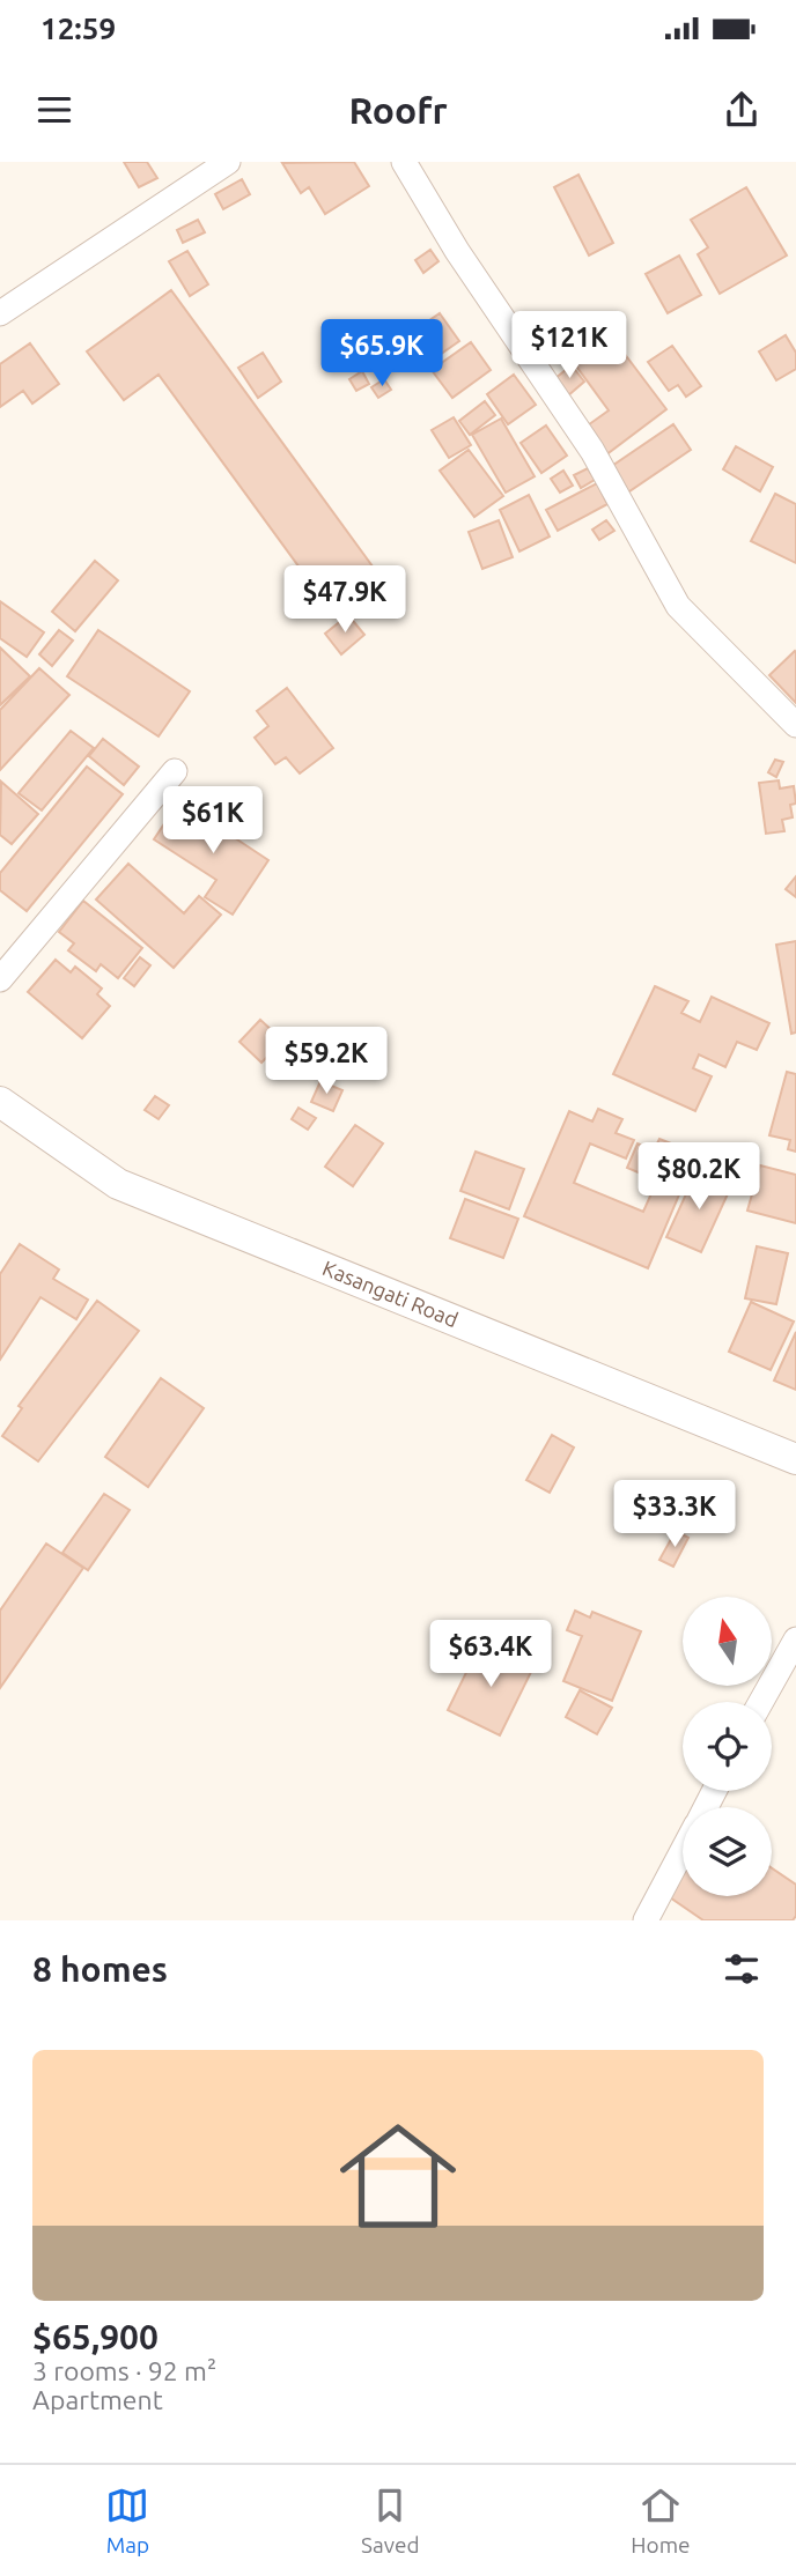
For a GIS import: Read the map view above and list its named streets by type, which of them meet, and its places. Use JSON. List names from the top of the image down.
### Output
{
  "streets": {
    "street": ["Kasangati Road"]
  },
  "north": "top",
  "page": {
    "status": "12:59",
    "header": "Roofr",
    "price": [
      "$121K",
      "$65.9K",
      "$47.9K",
      "$61K",
      "$59.2K",
      "$80.2K",
      "$33.3K",
      "$63.4K"
    ],
    "heading": "8 homes",
    "list": [
      {
        "name": "$65,900",
        "note": "3 rooms · 92 m² · Apartment"
      }
    ],
    "tabs": ["Map", "Saved", "Home"]
  }
}
